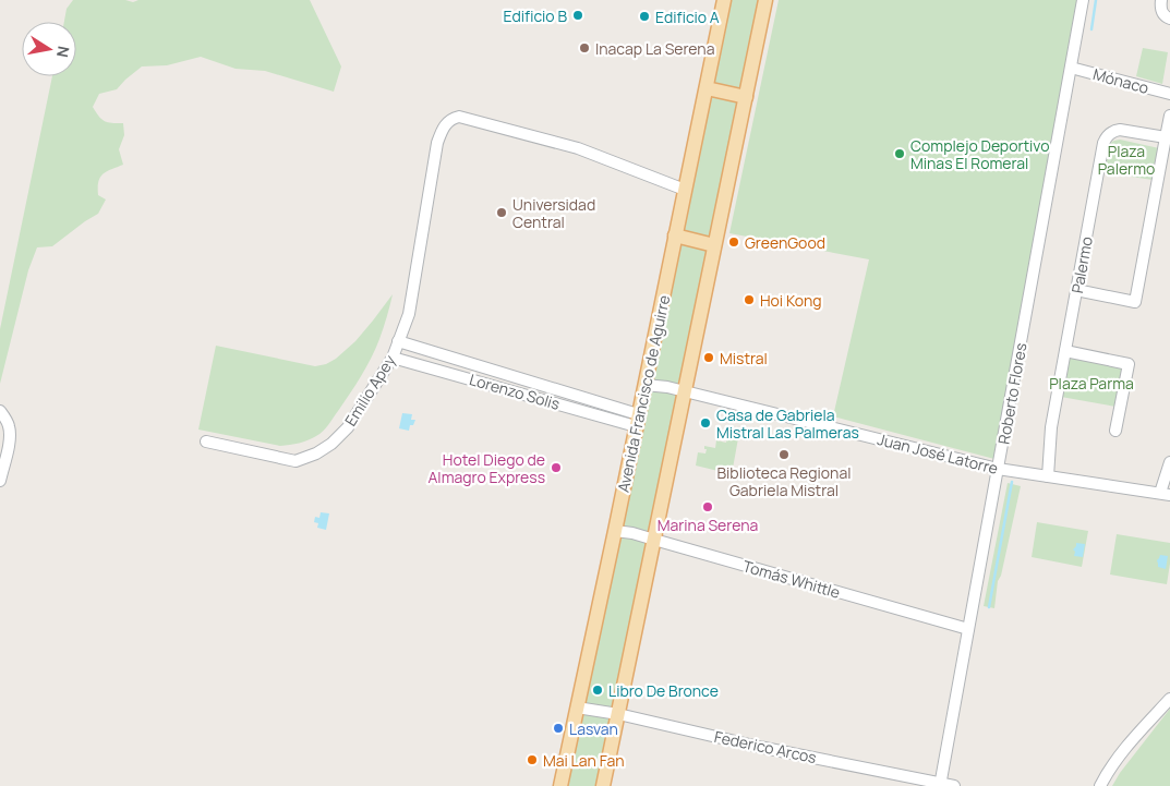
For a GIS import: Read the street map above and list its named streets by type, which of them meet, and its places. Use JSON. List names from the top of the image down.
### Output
{
  "streets": {
    "main road": ["Avenida Francisco de Aguirre"],
    "street": [
      "Mónaco",
      "Palermo",
      "Emilio Apey",
      "Lorenzo Solis",
      "Roberto Flores",
      "Juan José Latorre",
      "Tomás Whittle",
      "Federico Arcos"
    ]
  },
  "crossings": [
    ["Mónaco", "Roberto Flores"],
    ["Palermo", "Juan José Latorre"],
    ["Emilio Apey", "Lorenzo Solis"],
    ["Emilio Apey", "Avenida Francisco de Aguirre"],
    ["Lorenzo Solis", "Avenida Francisco de Aguirre"],
    ["Avenida Francisco de Aguirre", "Juan José Latorre"],
    ["Avenida Francisco de Aguirre", "Tomás Whittle"],
    ["Avenida Francisco de Aguirre", "Federico Arcos"],
    ["Roberto Flores", "Juan José Latorre"],
    ["Roberto Flores", "Tomás Whittle"],
    ["Roberto Flores", "Federico Arcos"]
  ],
  "parks": ["Plaza Palermo", "Plaza Parma"],
  "places": [
    "Edificio B",
    "Edificio A",
    "Inacap La Serena",
    "Complejo Deportivo Minas El Romeral",
    "Universidad Central",
    "GreenGood",
    "Hoi Kong",
    "Mistral",
    "Casa de Gabriela Mistral Las Palmeras",
    "Biblioteca Regional Gabriela Mistral",
    "Hotel Diego de Almagro Express",
    "Marina Serena",
    "Libro De Bronce",
    "Lasvan",
    "Mai Lan Fan"
  ],
  "north": "right"
}
